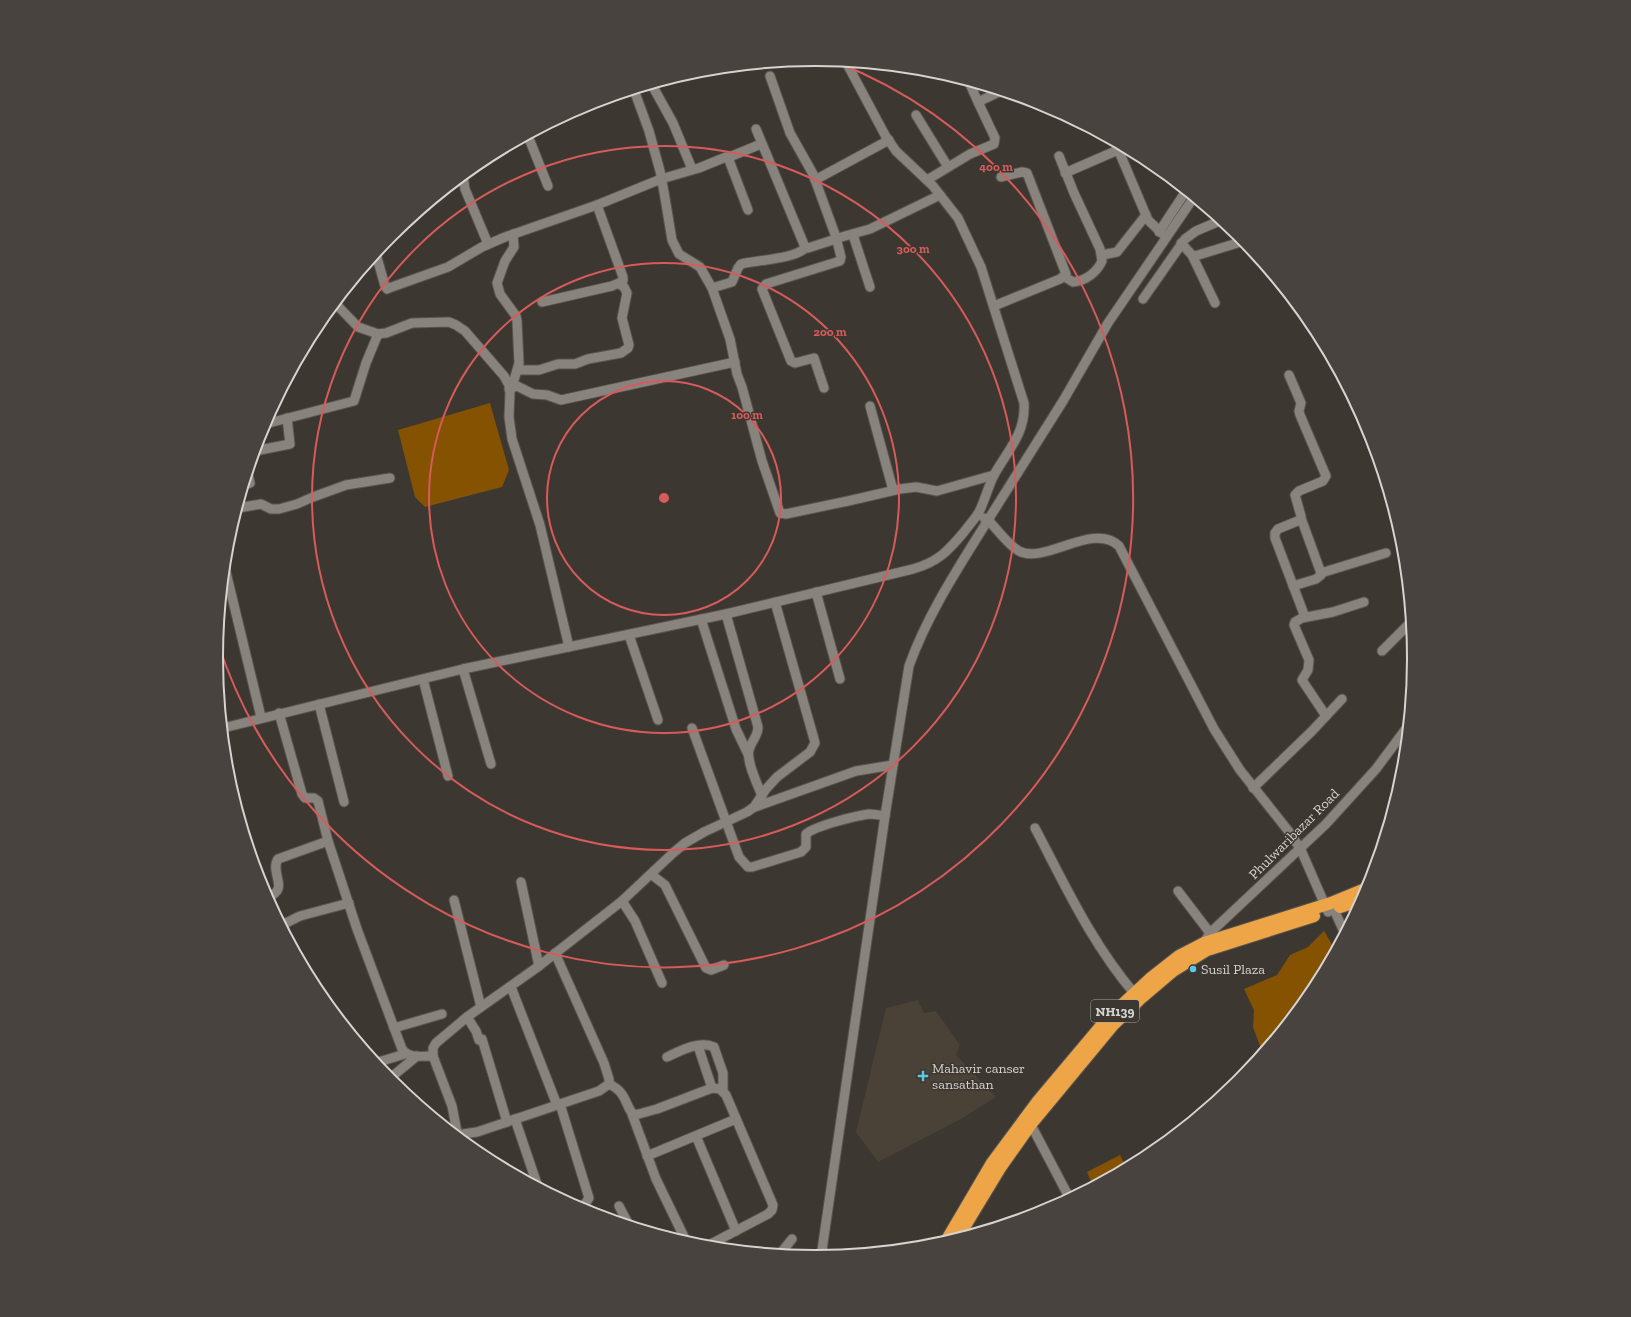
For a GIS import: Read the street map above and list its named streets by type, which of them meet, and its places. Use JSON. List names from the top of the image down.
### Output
{
  "streets": {
    "highway": ["NH139"],
    "street": ["Phulwaribazar Road"]
  },
  "crossings": [
    ["Phulwaribazar Road", "NH139"]
  ],
  "places": {
    "other": ["Susil Plaza"],
    "health": ["Mahavir canser sansathan"]
  },
  "rings": [
    "400 m",
    "300 m",
    "200 m",
    "100 m"
  ]
}
